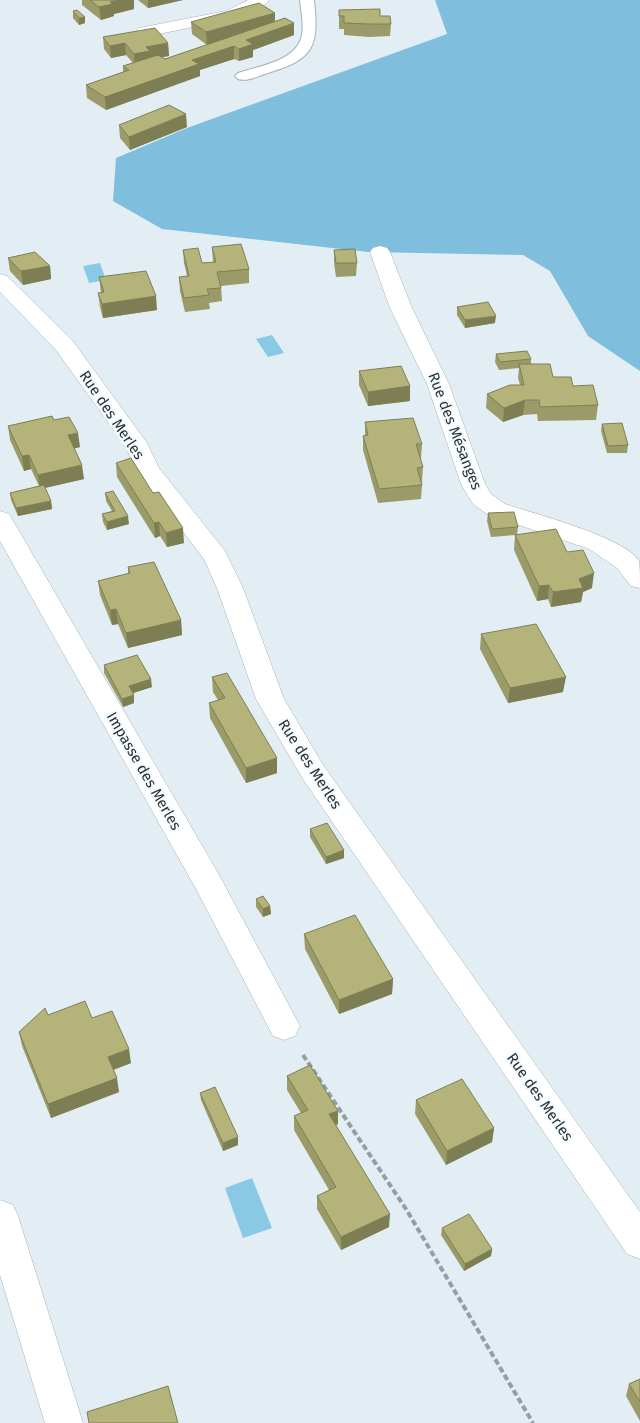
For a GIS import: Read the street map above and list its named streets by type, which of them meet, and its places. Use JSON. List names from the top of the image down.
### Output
{
  "streets": {
    "street": ["Rue des Merles", "Rue des Mésanges", "Impasse des Merles"]
  }
}
